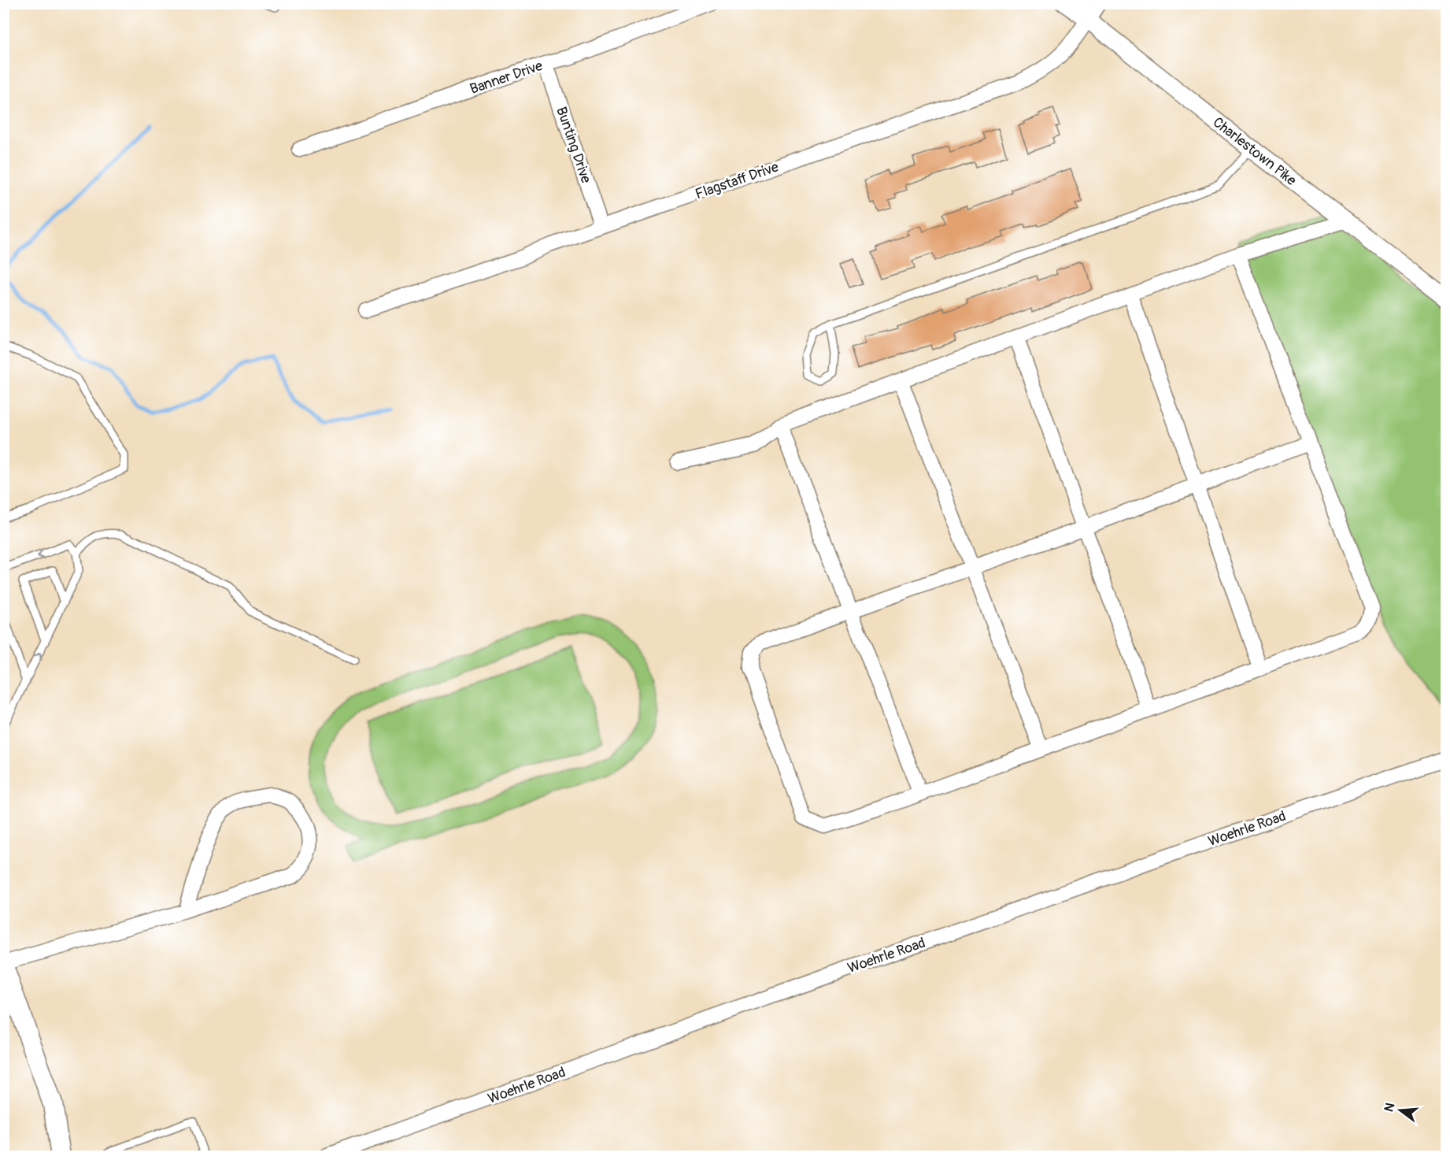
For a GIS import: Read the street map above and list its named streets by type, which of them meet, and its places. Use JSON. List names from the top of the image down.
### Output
{
  "streets": {
    "street": [
      "Banner Drive",
      "Bunting Drive",
      "Charlestown Pike",
      "Flagstaff Drive",
      "Woehrle Road"
    ]
  },
  "crossings": [
    ["Banner Drive", "Bunting Drive"],
    ["Bunting Drive", "Flagstaff Drive"],
    ["Charlestown Pike", "Flagstaff Drive"]
  ],
  "north": "left"
}
